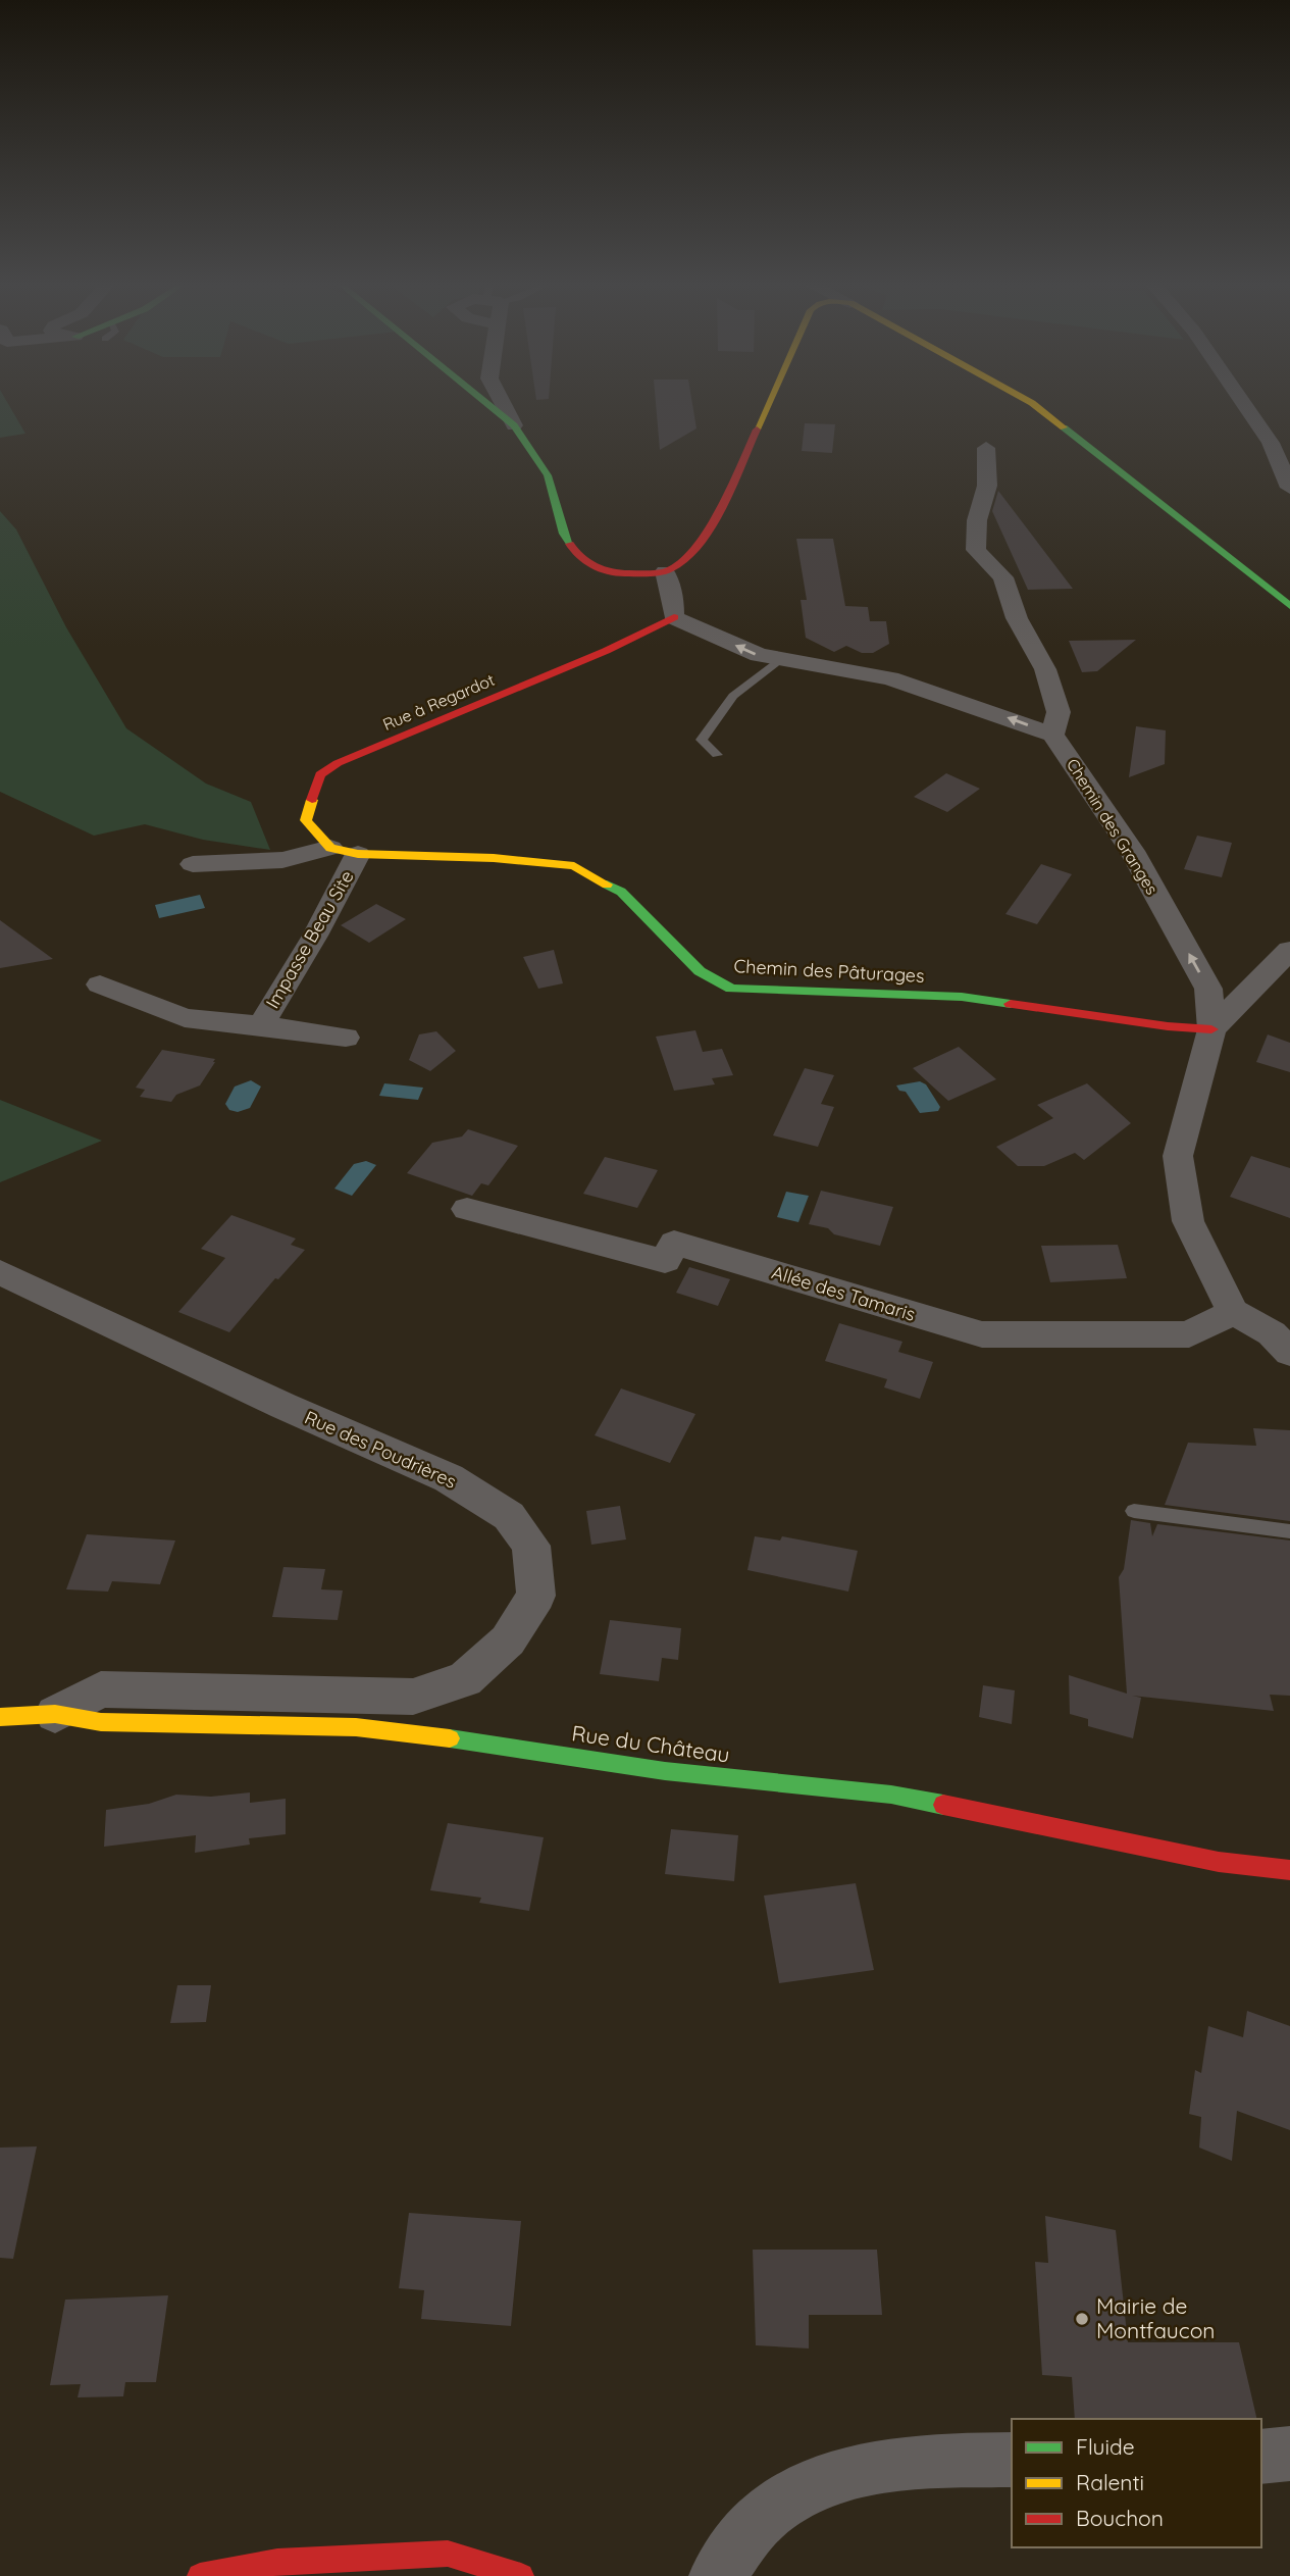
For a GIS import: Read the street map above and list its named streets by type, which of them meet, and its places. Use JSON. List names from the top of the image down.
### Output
{
  "streets": {
    "street": [
      "Rue à Regardot",
      "Chemin des Granges",
      "Impasse Beau Site",
      "Chemin des Pâturages",
      "Allée des Tamaris",
      "Rue des Poudrières",
      "Rue du Château"
    ]
  },
  "crossings": [
    ["Chemin des Granges", "Chemin des Pâturages"],
    ["Chemin des Granges", "Allée des Tamaris"],
    ["Impasse Beau Site", "Chemin des Pâturages"],
    ["Rue des Poudrières", "Rue du Château"]
  ],
  "one_way": ["Chemin des Granges"],
  "places": ["Mairie de Montfaucon"],
  "legend": ["Fluide", "Ralenti", "Bouchon"]
}
